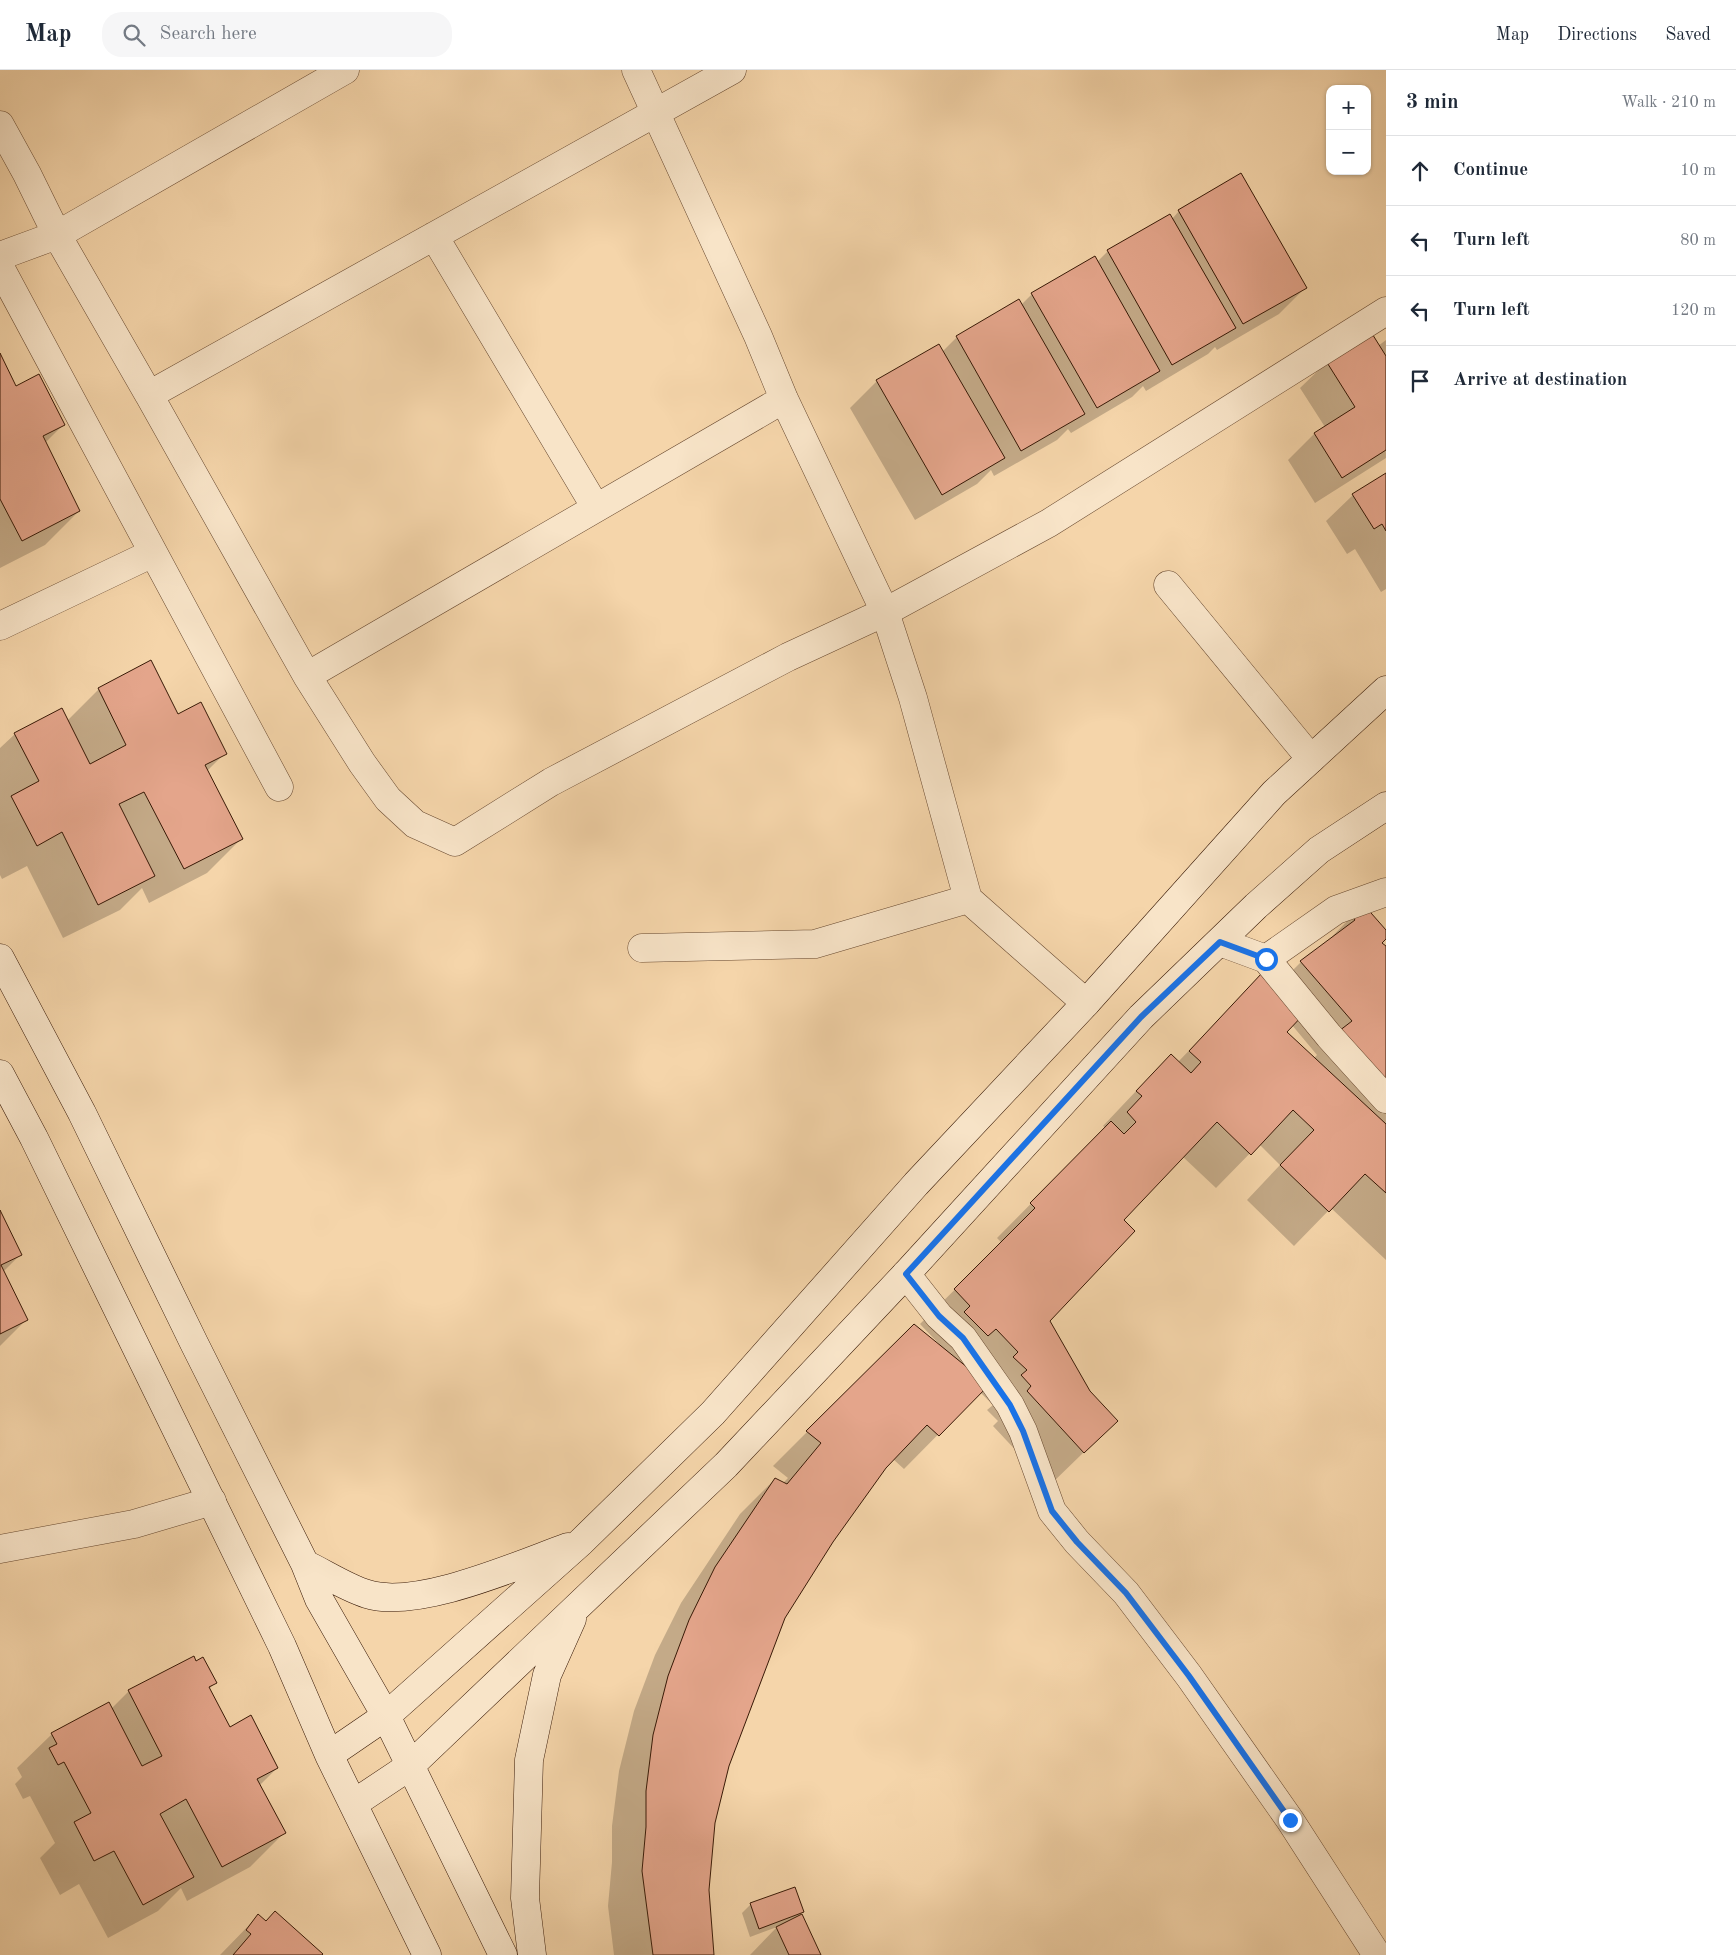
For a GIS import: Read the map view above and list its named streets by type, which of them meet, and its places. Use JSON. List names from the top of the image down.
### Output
{
  "page": {
    "header": "Map",
    "search": "Search here",
    "nav": ["Map", "Directions", "Saved"],
    "heading": ["3 min", "Walk · 210 m"],
    "map_buttons": ["+", "−"],
    "list": [
      ["Continue", "10 m"],
      ["Turn left", "80 m"],
      ["Turn left", "120 m"],
      "Arrive at destination"
    ]
  }
}
